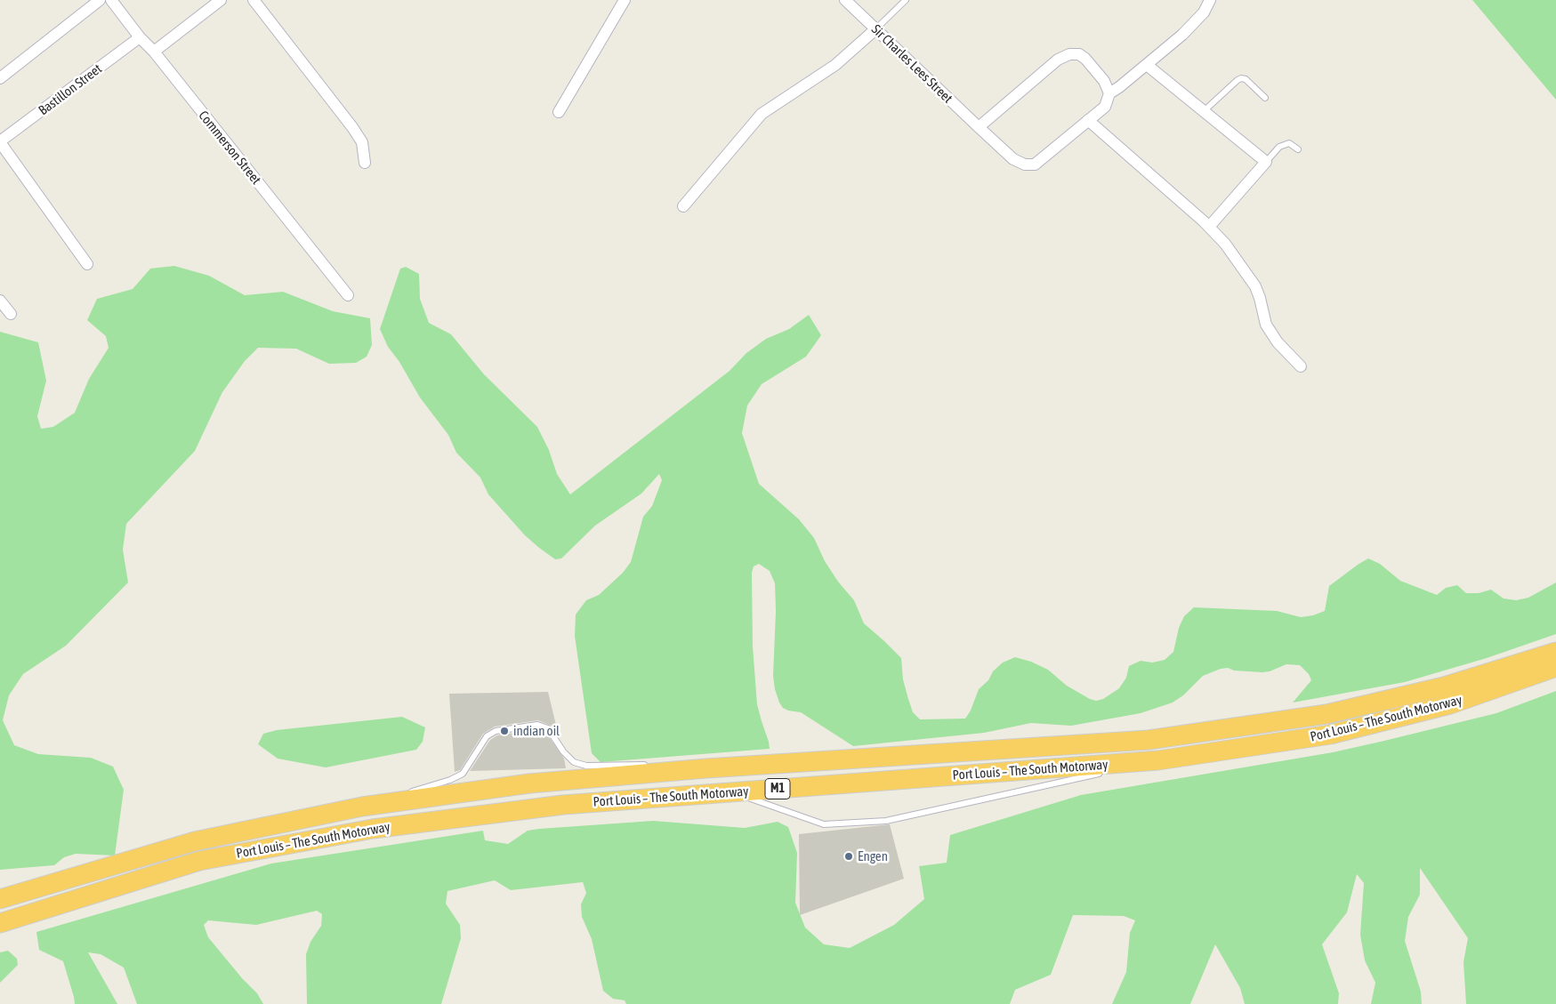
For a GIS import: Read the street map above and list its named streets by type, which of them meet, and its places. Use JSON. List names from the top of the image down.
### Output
{
  "streets": {
    "highway": ["Port Louis – The South Motorway", "M1"],
    "street": ["Sir Charles Lees Street", "Bastillon Street", "Commerson Street"]
  },
  "crossings": [
    ["Bastillon Street", "Commerson Street"]
  ],
  "places": ["indian oil", "Engen"]
}
